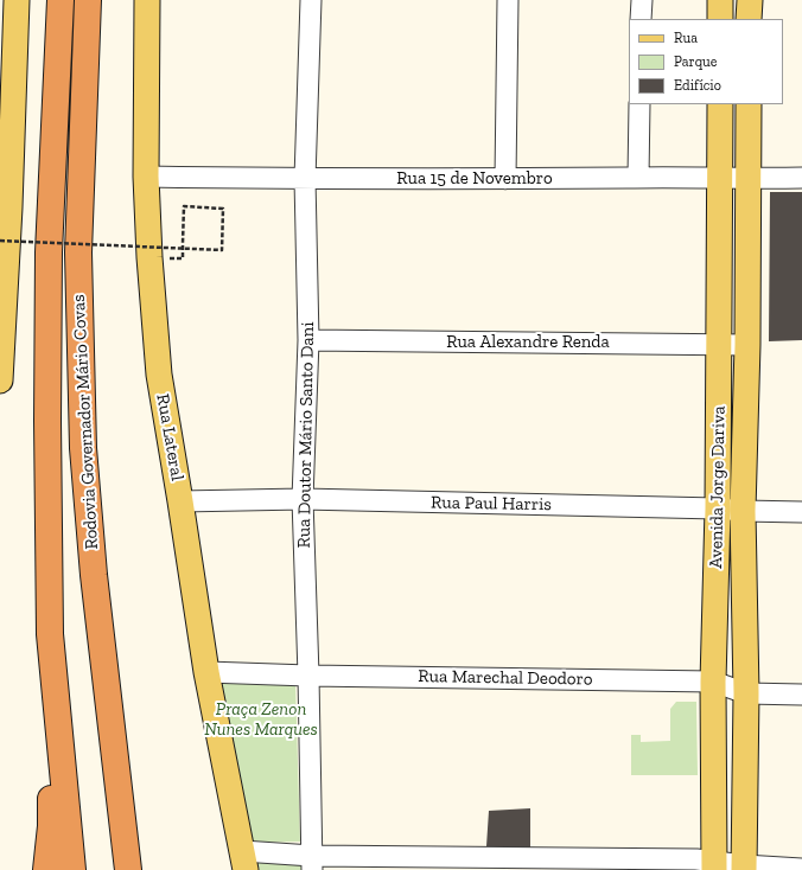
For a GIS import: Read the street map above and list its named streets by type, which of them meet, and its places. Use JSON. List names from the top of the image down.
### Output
{
  "streets": {
    "highway": ["Rodovia Governador Mário Covas"],
    "main road": ["Rua Lateral", "Avenida Jorge Dariva"],
    "street": [
      "Rua 15 de Novembro",
      "Rua Alexandre Renda",
      "Rua Doutor Mário Santo Dani",
      "Rua Paul Harris",
      "Rua Marechal Deodoro"
    ]
  },
  "crossings": [
    ["Rua 15 de Novembro", "Rua Doutor Mário Santo Dani"],
    ["Rua 15 de Novembro", "Rua Lateral"],
    ["Rua 15 de Novembro", "Avenida Jorge Dariva"],
    ["Rua Alexandre Renda", "Rua Doutor Mário Santo Dani"],
    ["Rua Alexandre Renda", "Avenida Jorge Dariva"],
    ["Rua Doutor Mário Santo Dani", "Rua Paul Harris"],
    ["Rua Doutor Mário Santo Dani", "Rua Marechal Deodoro"],
    ["Rua Lateral", "Rua Paul Harris"],
    ["Rua Lateral", "Rua Marechal Deodoro"],
    ["Avenida Jorge Dariva", "Rua Paul Harris"],
    ["Avenida Jorge Dariva", "Rua Marechal Deodoro"]
  ],
  "parks": ["Praça Zenon Nunes Marques"],
  "legend": ["Rua", "Parque", "Edifício"]
}
